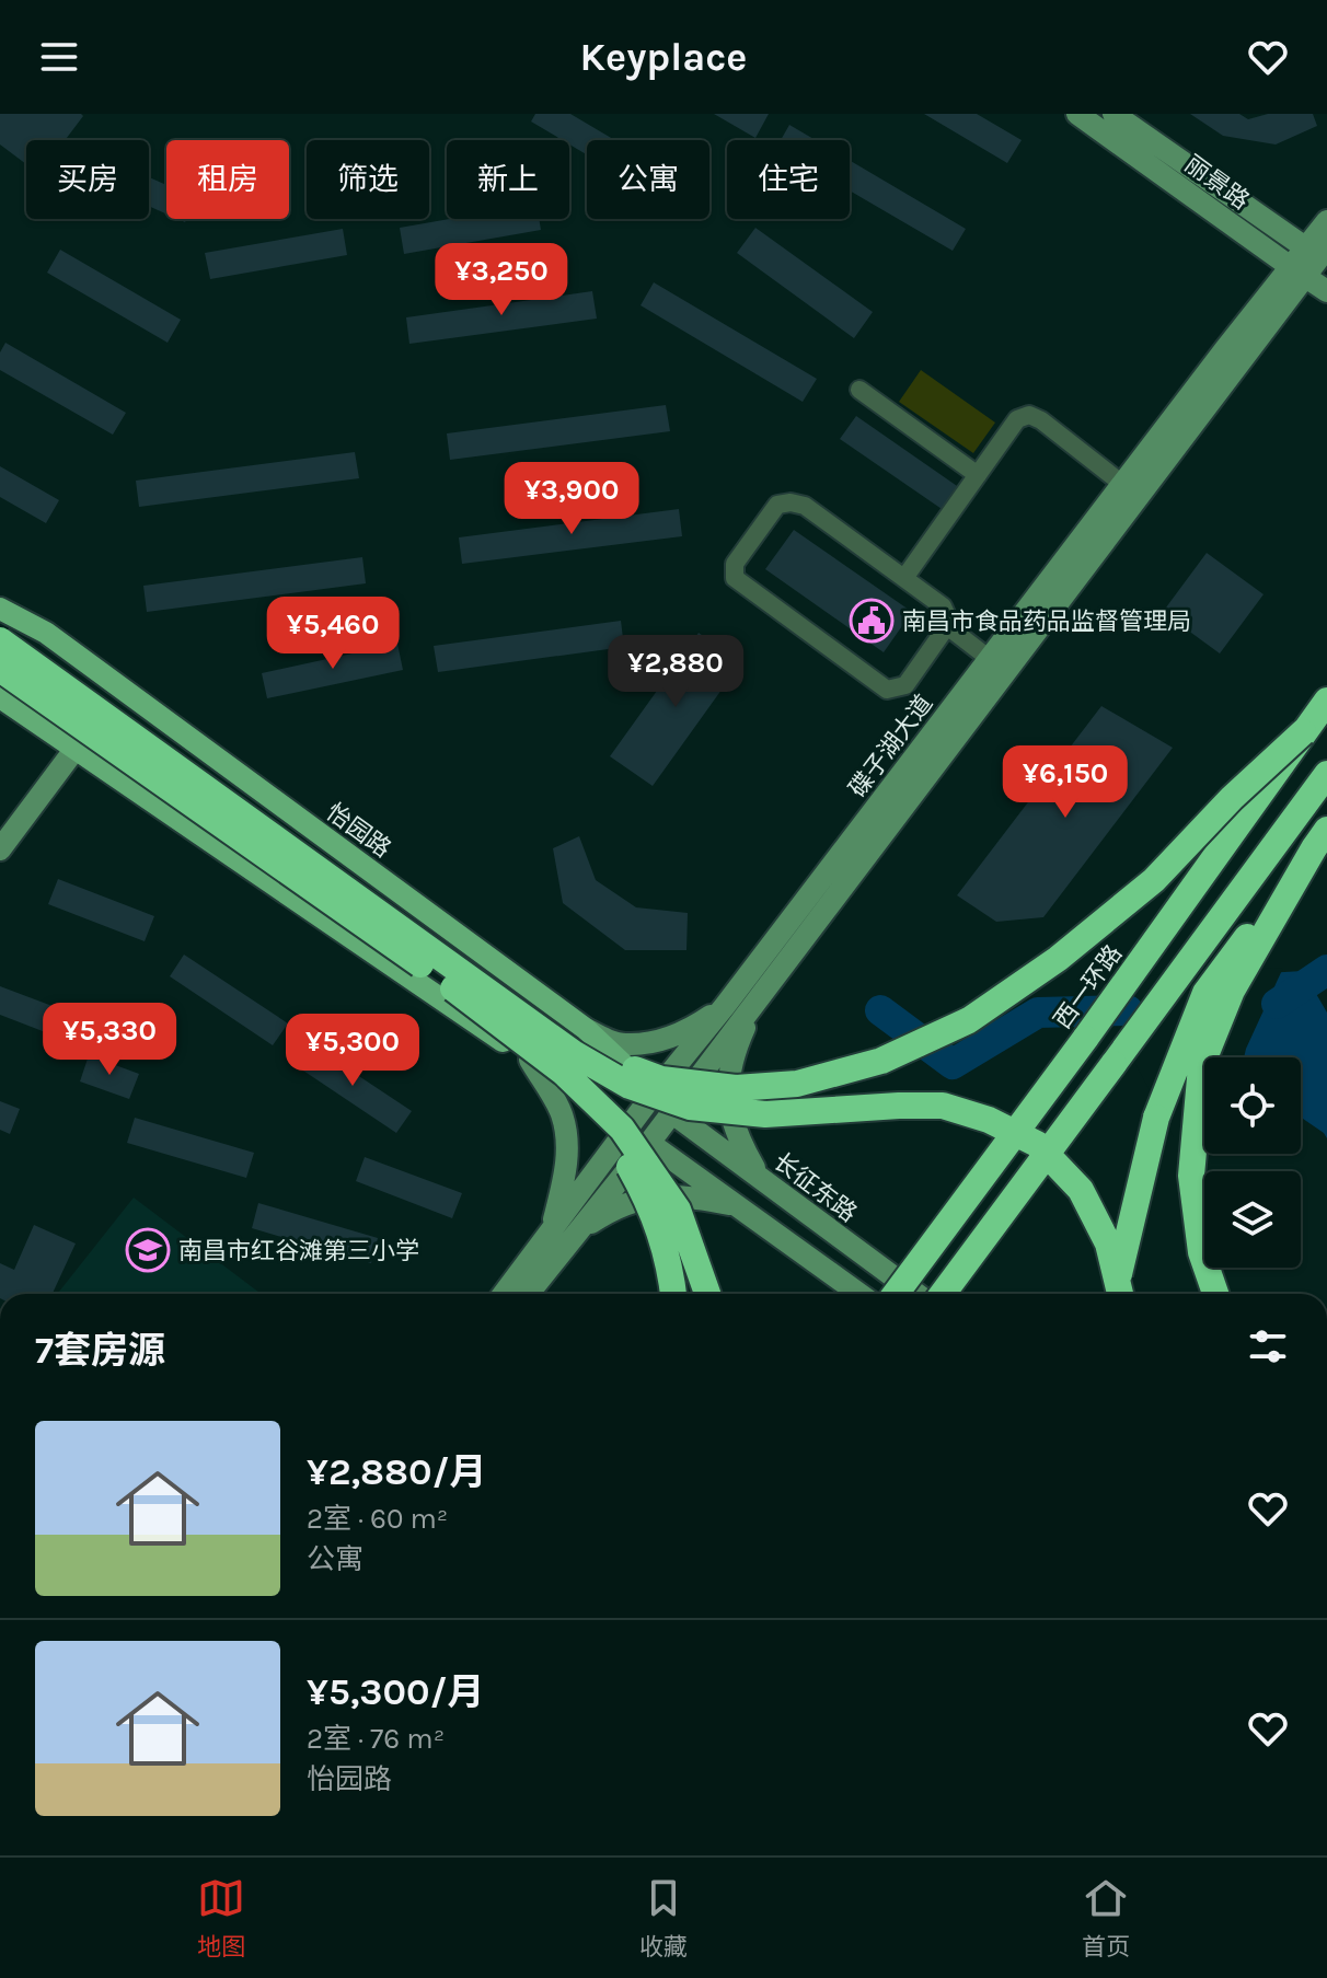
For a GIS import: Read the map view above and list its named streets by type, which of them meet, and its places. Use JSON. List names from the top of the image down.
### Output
{
  "streets": {
    "highway": ["西一环路"],
    "main road": [
      "丽景路",
      "碟子湖大道",
      "怡园路",
      "长征东路"
    ]
  },
  "crossings": [
    ["丽景路", "碟子湖大道"],
    ["碟子湖大道", "怡园路"],
    ["碟子湖大道", "长征东路"],
    ["怡园路", "长征东路"]
  ],
  "places": {
    "public building": ["南昌市食品药品监督管理局"],
    "school or university": ["南昌市红谷滩第三小学"]
  },
  "page": {
    "header": "Keyplace",
    "chip": [
      "买房",
      "租房",
      "筛选",
      "新上",
      "公寓",
      "住宅"
    ],
    "price": [
      "¥3,250",
      "¥3,900",
      "¥5,460",
      "¥2,880",
      "¥6,150",
      "¥5,330",
      "¥5,300"
    ],
    "heading": "7套房源",
    "list": [
      {
        "name": "¥2,880/月",
        "note": "2室 · 60 m² · 公寓"
      },
      {
        "name": "¥5,300/月",
        "note": "2室 · 76 m² · 怡园路"
      }
    ],
    "tabs": ["地图", "收藏", "首页"]
  }
}
